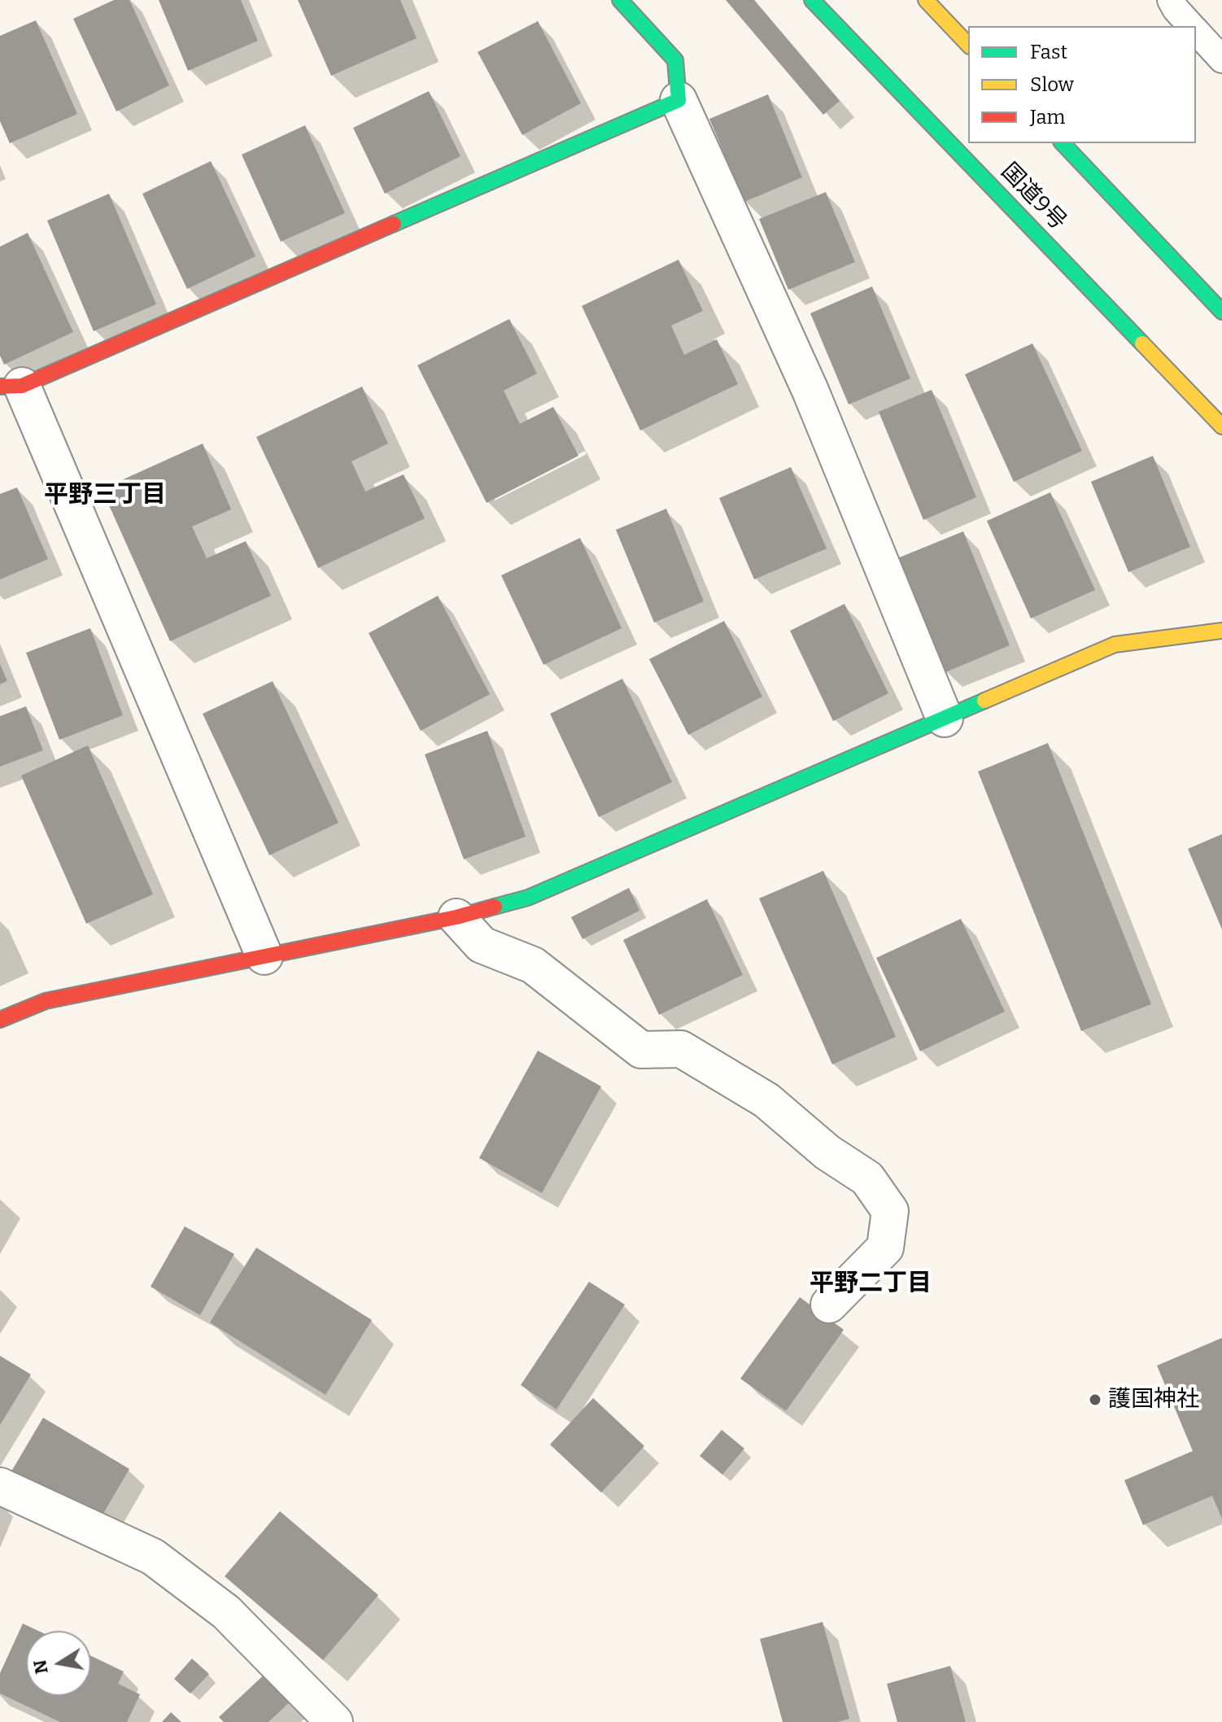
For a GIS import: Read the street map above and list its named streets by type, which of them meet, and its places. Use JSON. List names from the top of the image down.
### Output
{
  "streets": {
    "main road": ["国道9号"]
  },
  "districts": ["平野三丁目", "平野二丁目"],
  "places": ["護国神社"],
  "legend": ["Fast", "Slow", "Jam"],
  "north": "left"
}
